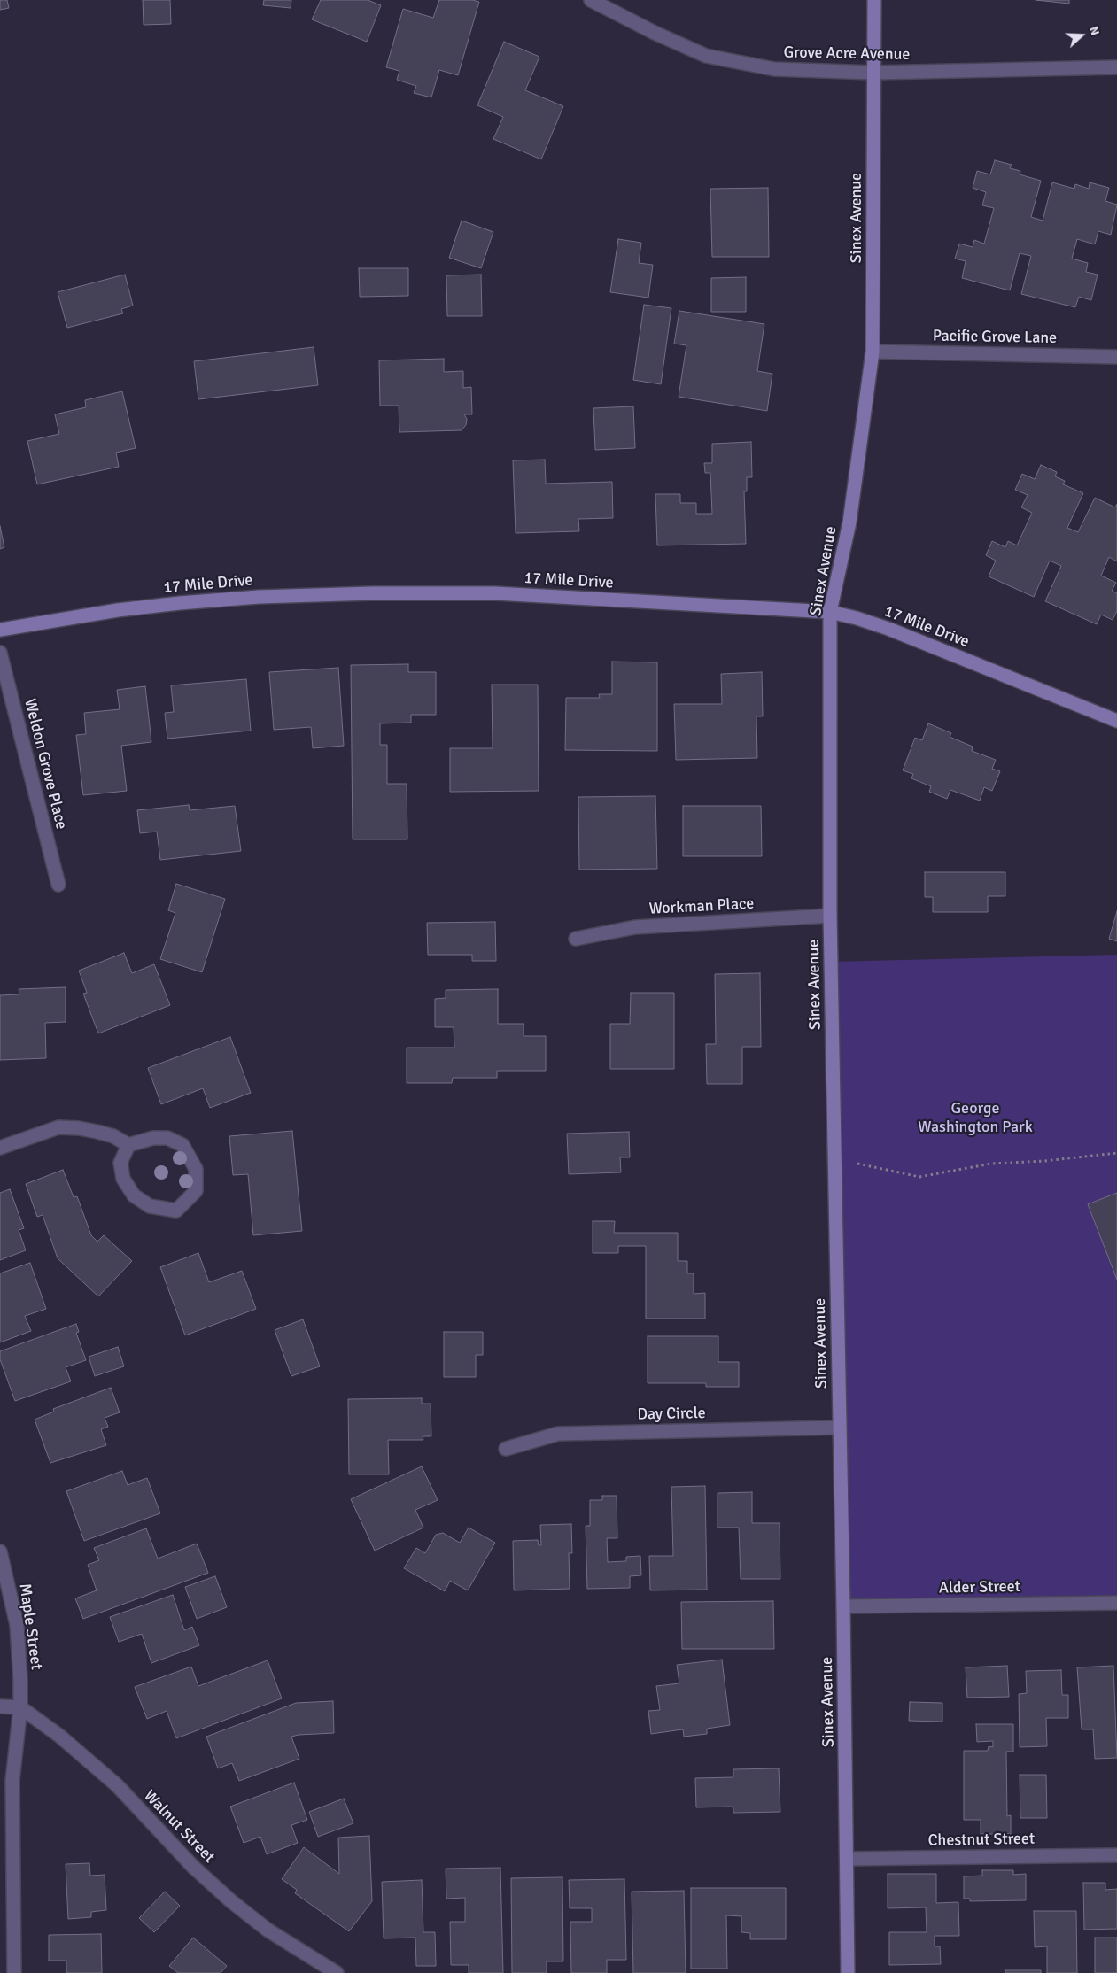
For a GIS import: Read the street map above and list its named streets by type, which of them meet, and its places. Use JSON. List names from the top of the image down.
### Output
{
  "streets": {
    "street": [
      "Grove Acre Avenue",
      "Sinex Avenue",
      "Pacific Grove Lane",
      "17 Mile Drive",
      "Weldon Grove Place",
      "Workman Place",
      "Day Circle",
      "Alder Street",
      "Maple Street",
      "Walnut Street",
      "Chestnut Street"
    ]
  },
  "crossings": [
    ["Grove Acre Avenue", "Sinex Avenue"],
    ["Sinex Avenue", "Pacific Grove Lane"],
    ["Sinex Avenue", "17 Mile Drive"],
    ["Sinex Avenue", "Workman Place"],
    ["Sinex Avenue", "Day Circle"],
    ["Sinex Avenue", "Alder Street"],
    ["Sinex Avenue", "Chestnut Street"],
    ["Maple Street", "Walnut Street"]
  ],
  "parks": ["George Washington Park"],
  "north": "right"
}
